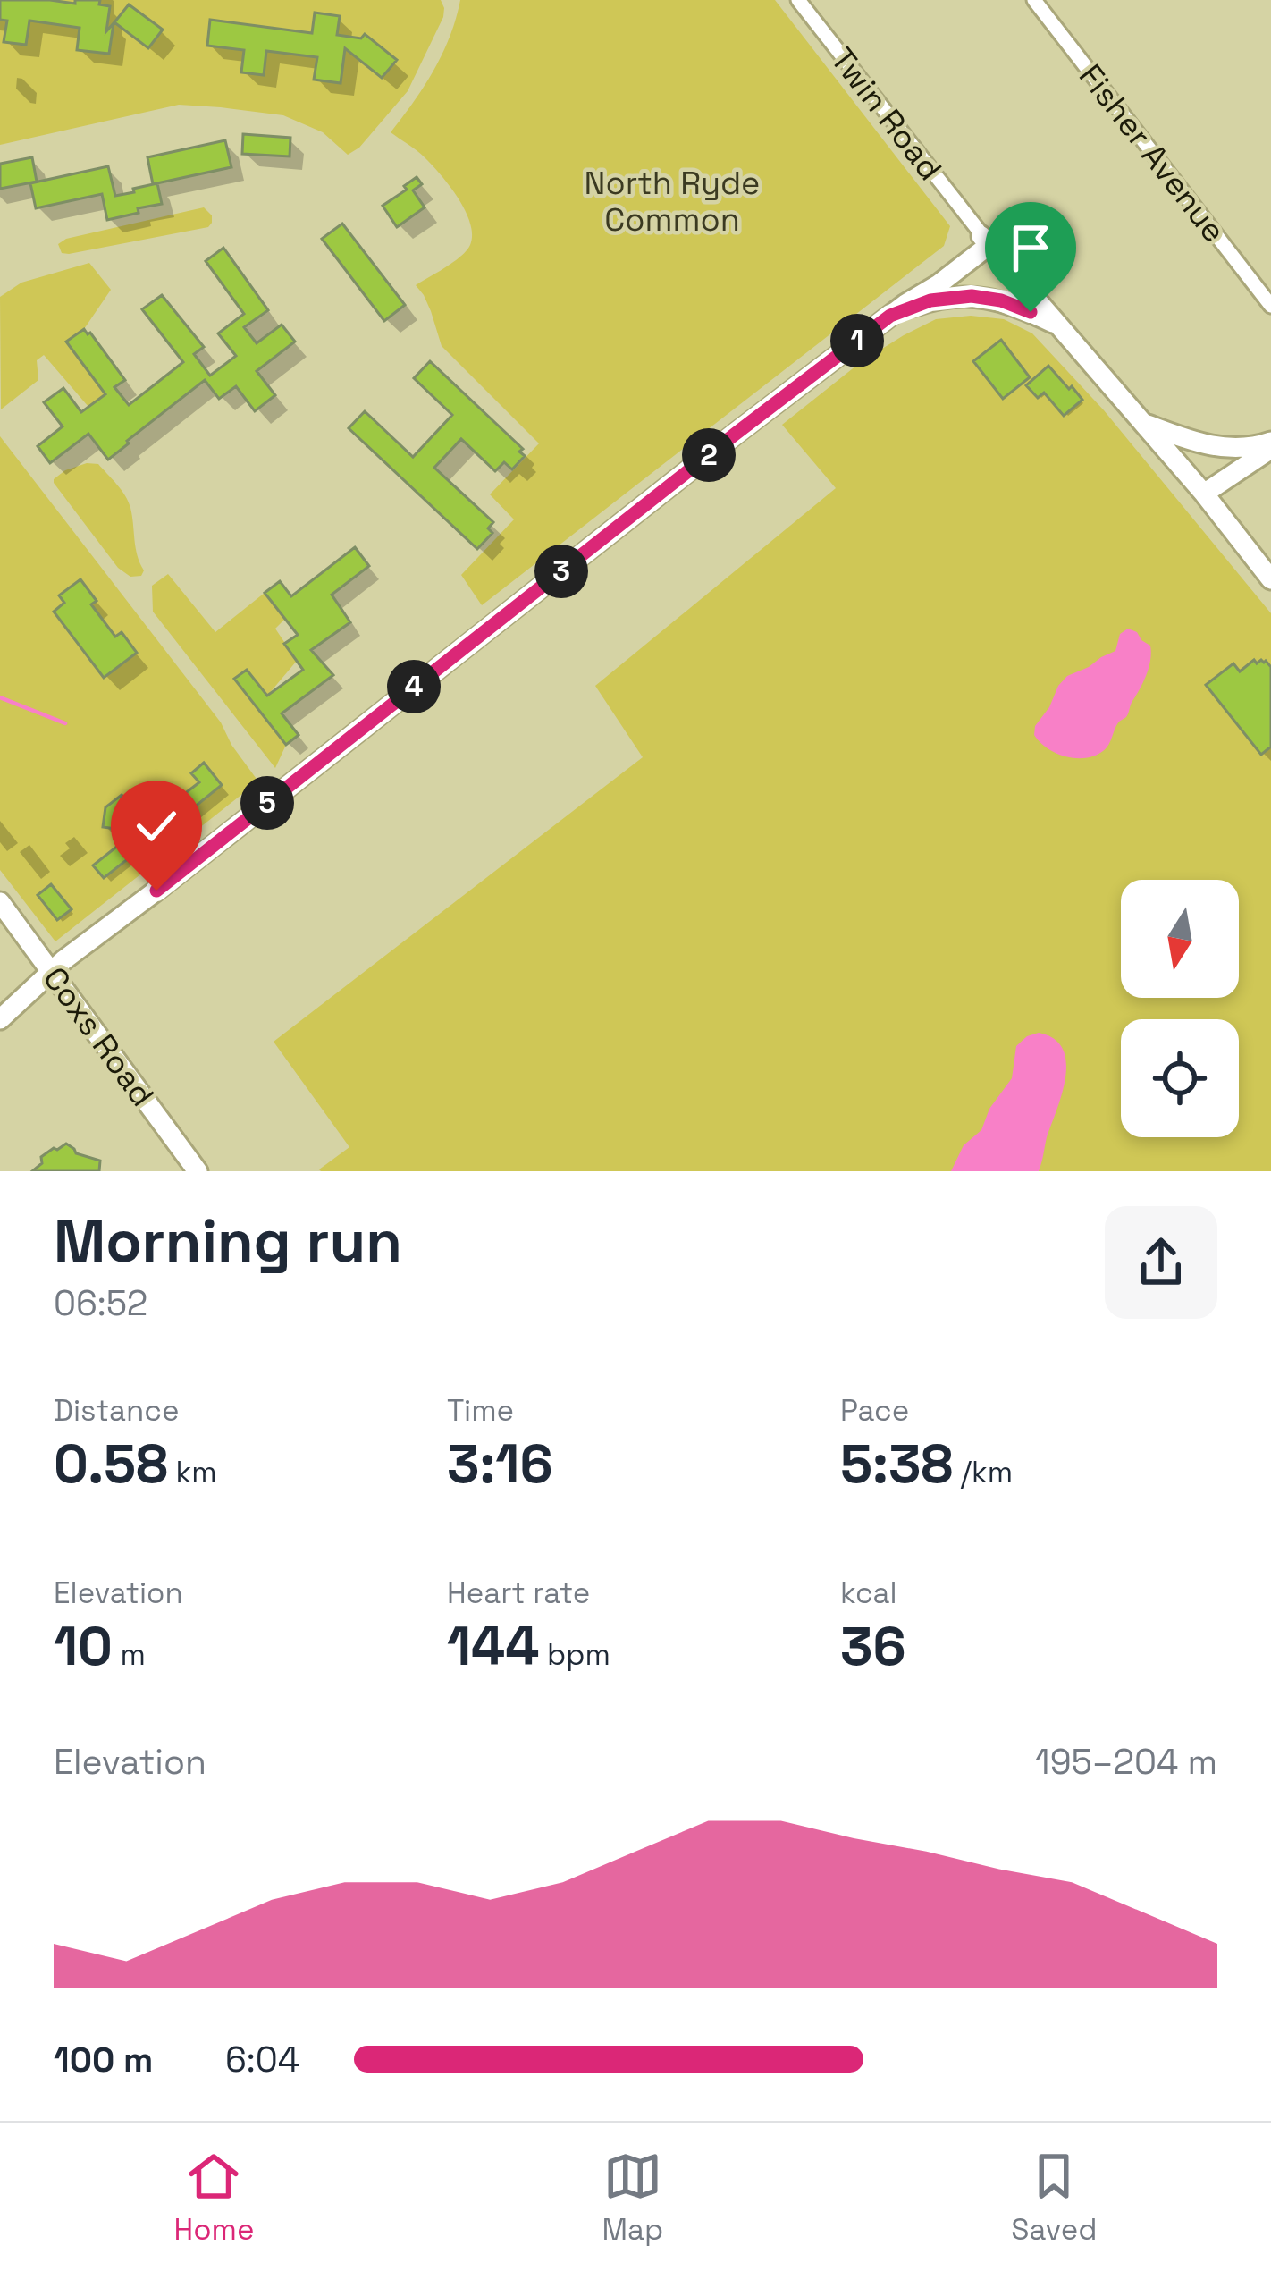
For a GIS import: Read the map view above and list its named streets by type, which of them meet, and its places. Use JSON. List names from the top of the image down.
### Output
{
  "streets": {
    "main road": ["Twin Road", "Coxs Road"],
    "street": ["Fisher Avenue"]
  },
  "parks": ["North Ryde Common"],
  "north": "bottom",
  "page": {
    "pins": [
      "1",
      "2",
      "3",
      "4",
      "5"
    ],
    "heading": ["Morning run", "06:52"],
    "stats": [
      ["Distance", "0.58 km"],
      ["Time", "3:16"],
      ["Pace", "5:38 /km"],
      ["Elevation", "10 m"],
      ["Heart rate", "144 bpm"],
      ["kcal", "36"]
    ],
    "chart": ["Elevation", "195–204 m"],
    "list": [
      {
        "name": "100 m",
        "note": "6:04"
      }
    ],
    "tabs": ["Home", "Map", "Saved"]
  }
}
